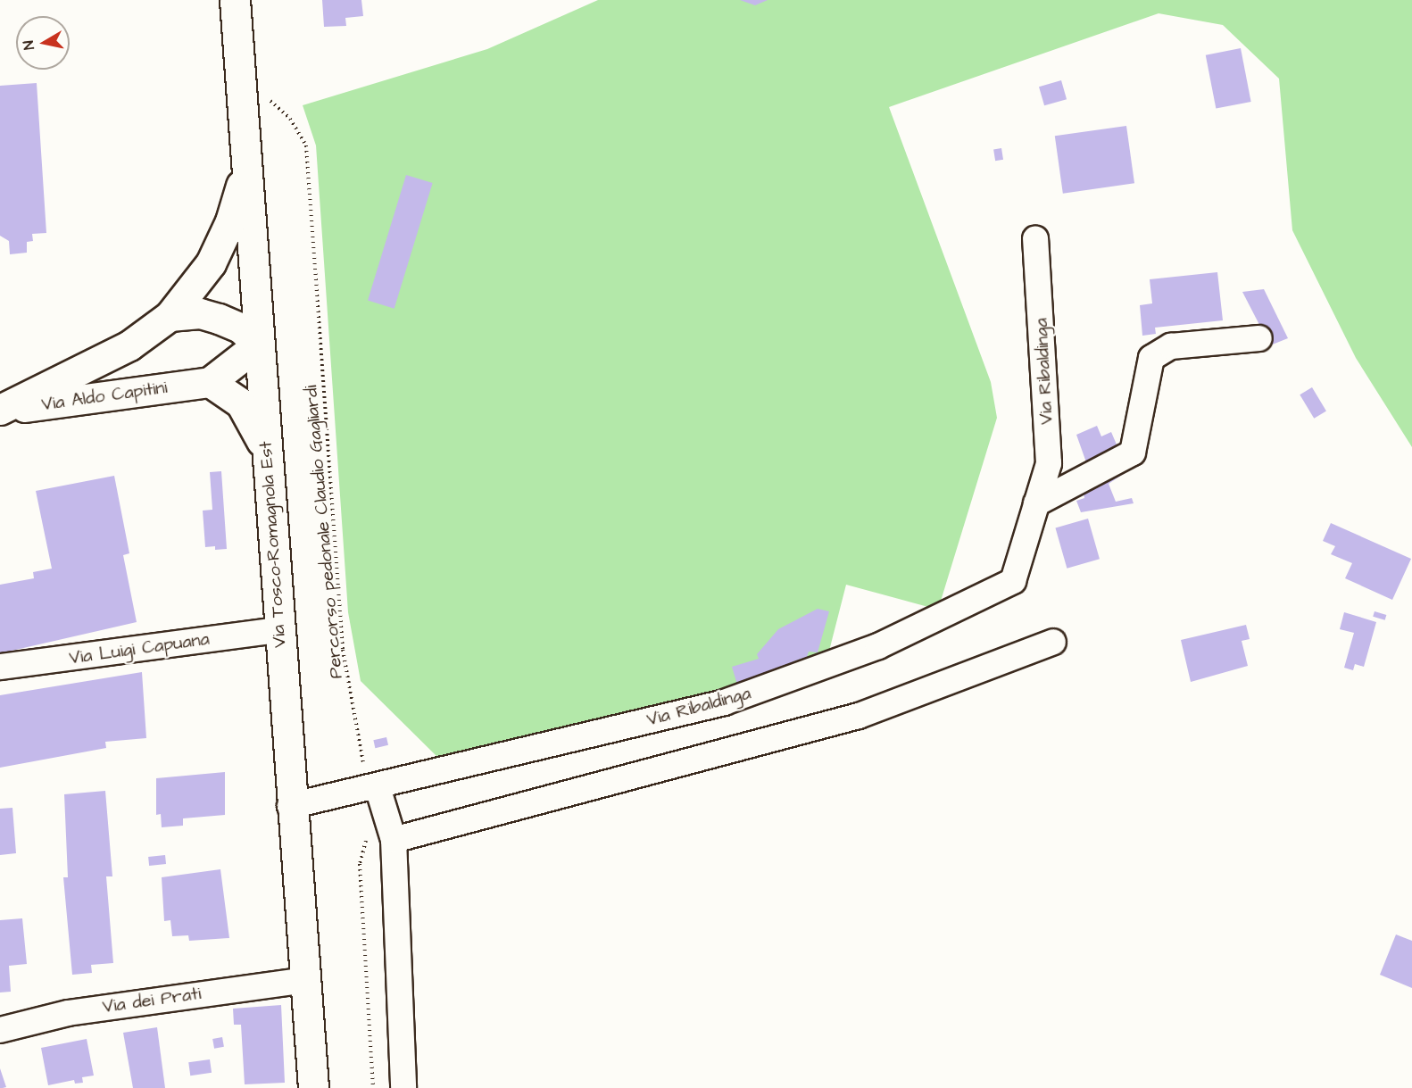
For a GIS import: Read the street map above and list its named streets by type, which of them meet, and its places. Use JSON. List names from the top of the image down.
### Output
{
  "streets": {
    "main road": ["Via Aldo Capitini", "Via Tosco-Romagnola Est"],
    "street": ["Via Ribaldinga", "Via Luigi Capuana", "Via dei Prati"],
    "path": ["Percorso pedonale Claudio Gagliardi"]
  },
  "crossings": [
    ["Via Ribaldinga", "Percorso pedonale Claudio Gagliardi"],
    ["Via Ribaldinga", "Via Tosco-Romagnola Est"],
    ["Via Aldo Capitini", "Via Tosco-Romagnola Est"],
    ["Via Tosco-Romagnola Est", "Via Luigi Capuana"],
    ["Via Tosco-Romagnola Est", "Via dei Prati"]
  ],
  "north": "left"
}
